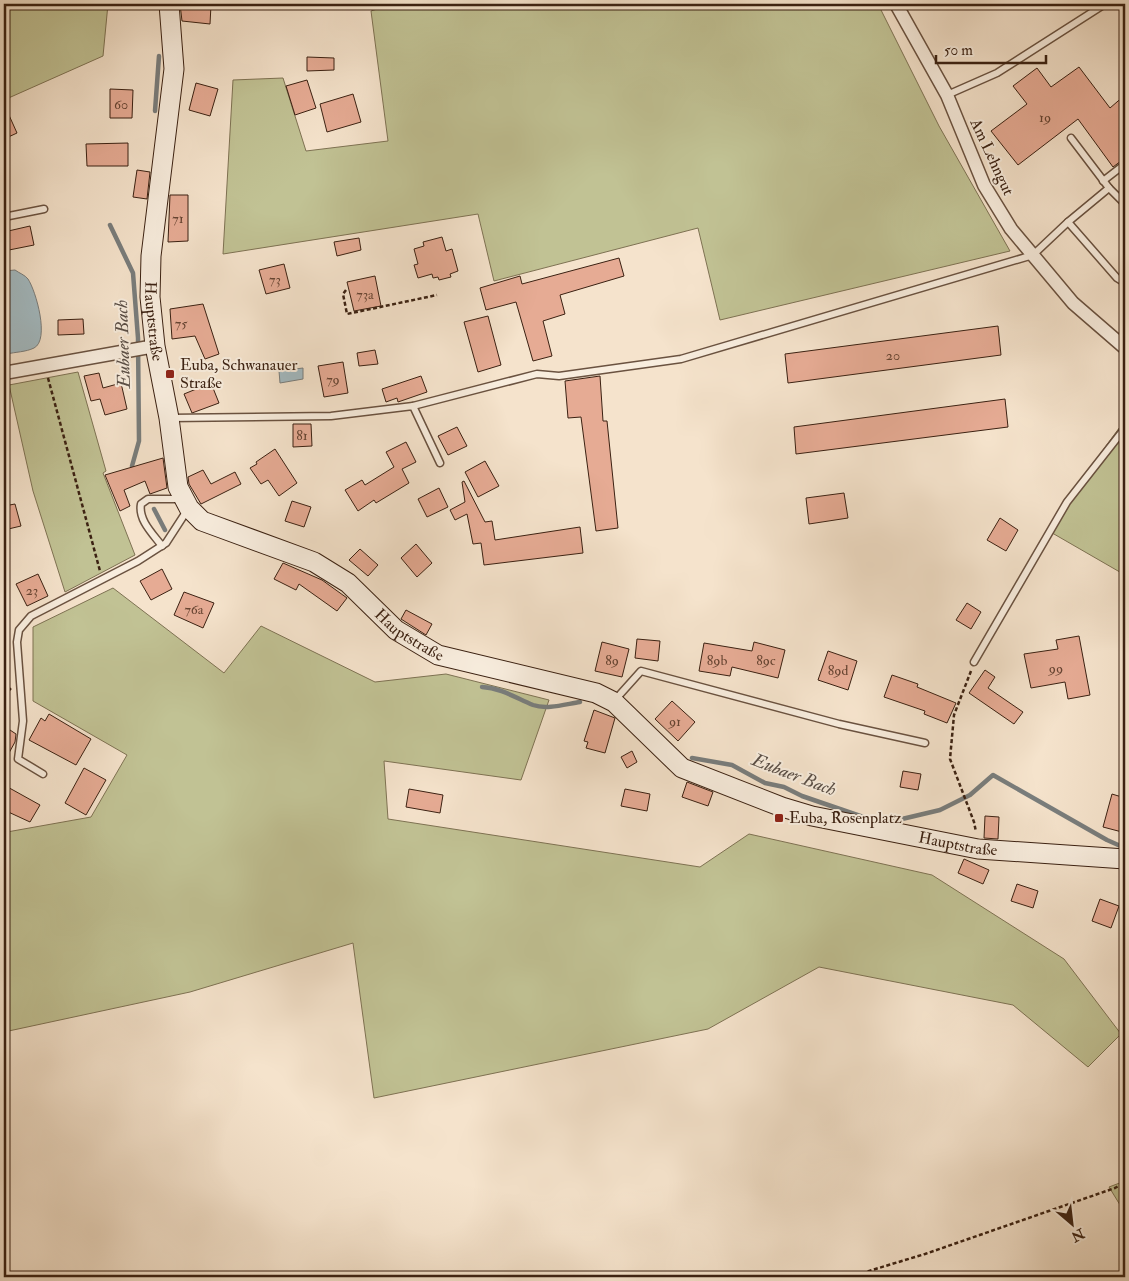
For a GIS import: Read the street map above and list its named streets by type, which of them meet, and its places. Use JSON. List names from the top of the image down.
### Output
{
  "streets": {
    "street": ["Am Lehngut", "Hauptstraße"]
  },
  "water": ["Eubaer Bach"],
  "places": {
    "transit": ["Euba, Schwanauer Straße", "Euba, Rosenplatz"]
  },
  "house_numbers": [
    "60",
    "19",
    "71",
    "73",
    "73a",
    "75",
    "20",
    "79",
    "81",
    "23",
    "76a",
    "89",
    "89b",
    "89c",
    "99",
    "89d",
    "91"
  ],
  "scale_bar": "50 m",
  "north": "bottom right"
}
